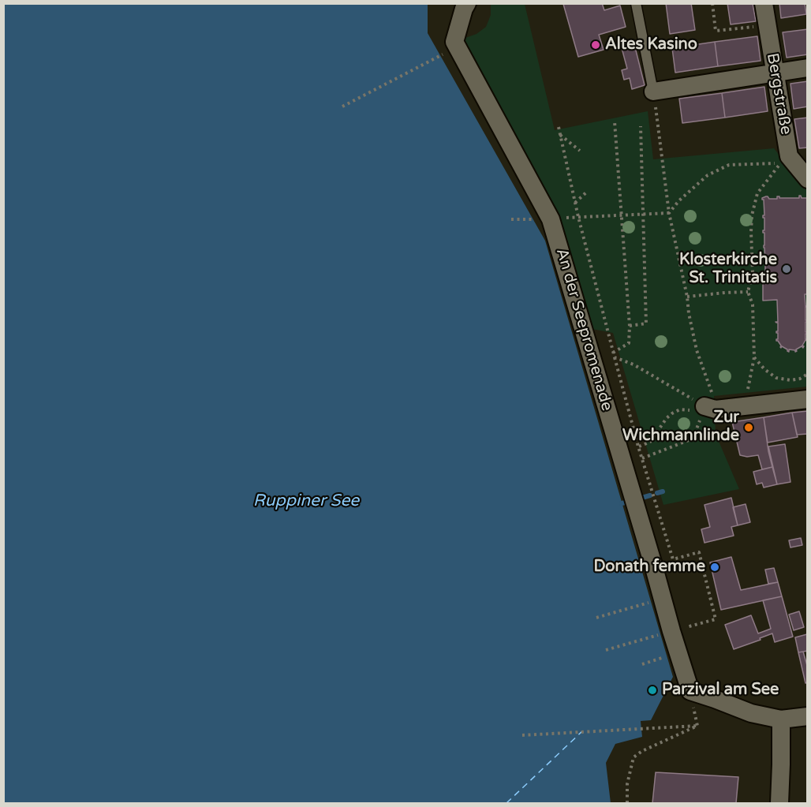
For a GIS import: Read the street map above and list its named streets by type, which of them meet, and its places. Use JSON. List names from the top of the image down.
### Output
{
  "streets": {
    "street": ["Bergstraße", "An der Seepromenade"]
  },
  "water": ["Ruppiner See"],
  "places": [
    "Altes Kasino",
    "Klosterkirche St. Trinitatis",
    "Zur Wichmannlinde",
    "Donath femme",
    "Parzival am See"
  ]
}
